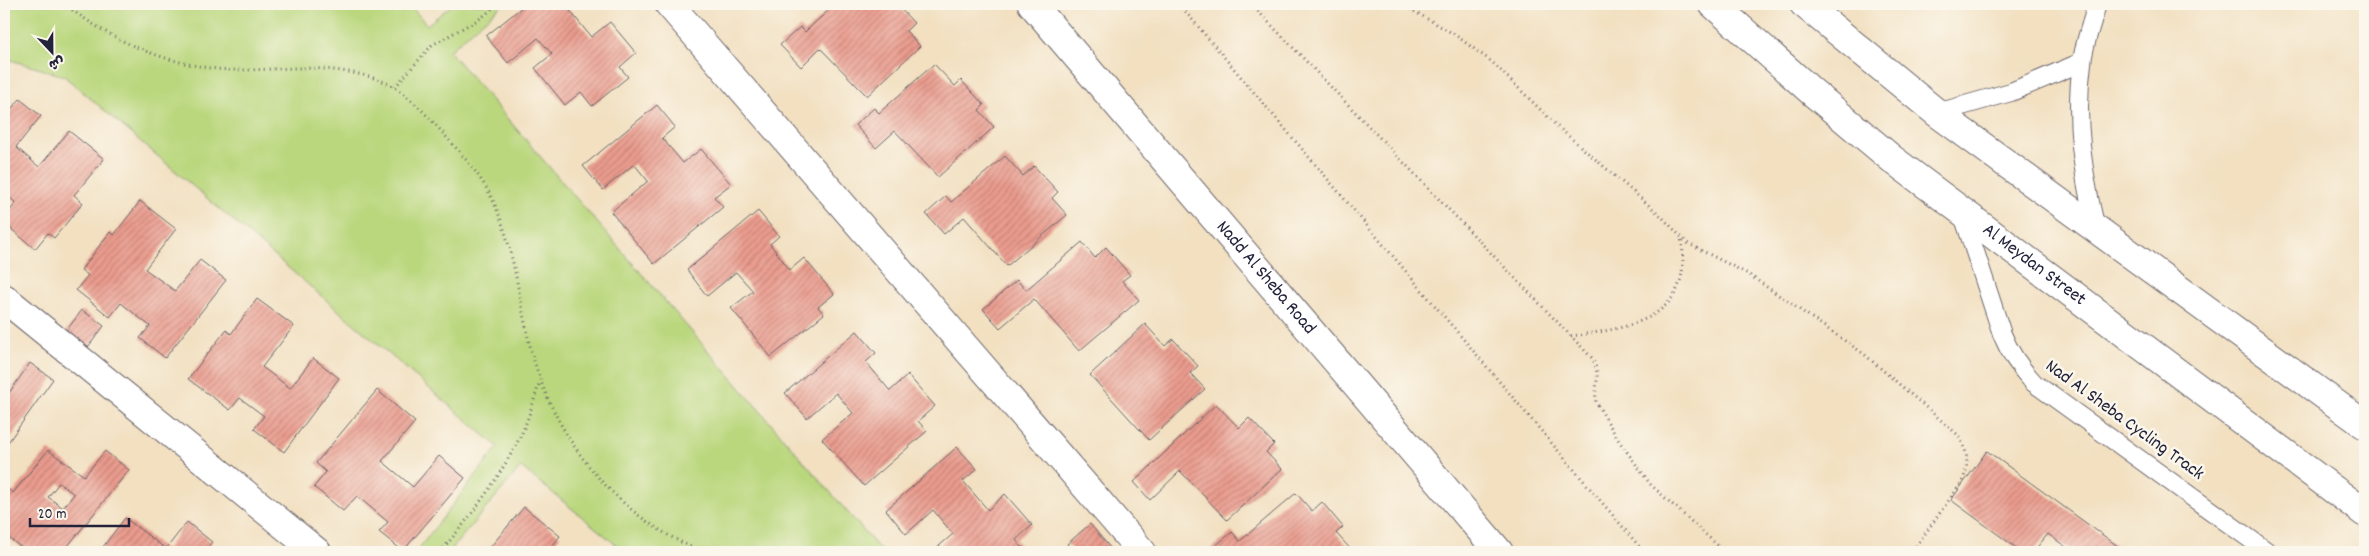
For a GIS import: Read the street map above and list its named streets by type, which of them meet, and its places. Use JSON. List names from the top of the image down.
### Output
{
  "streets": {
    "street": ["Al Meydan Street", "Nadd Al Sheba Road"],
    "lane": ["Nad Al Sheba Cycling Track"]
  },
  "crossings": [
    ["Al Meydan Street", "Nad Al Sheba Cycling Track"]
  ],
  "scale_bar": "20 m",
  "north": "bottom"
}
